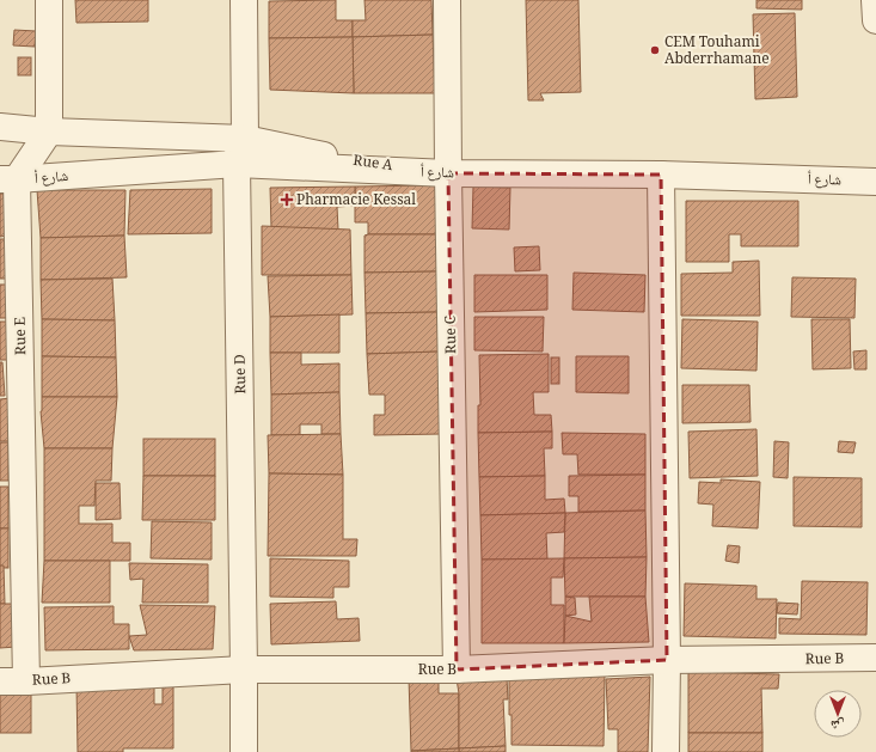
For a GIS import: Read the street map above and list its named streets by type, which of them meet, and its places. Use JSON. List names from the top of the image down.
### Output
{
  "streets": {
    "street": [
      "Rue A",
      "شارع أ",
      "Rue C",
      "Rue E",
      "Rue D",
      "Rue B"
    ]
  },
  "crossings": [
    ["Rue A", "شارع أ"],
    ["Rue A", "Rue C"],
    ["شارع أ", "Rue C"],
    ["شارع أ", "Rue E"],
    ["شارع أ", "Rue D"],
    ["Rue C", "Rue B"],
    ["Rue E", "Rue B"],
    ["Rue D", "Rue B"]
  ],
  "places": {
    "other": ["CEM Touhami Abderrhamane"],
    "health": ["Pharmacie Kessal"]
  },
  "north": "bottom"
}
